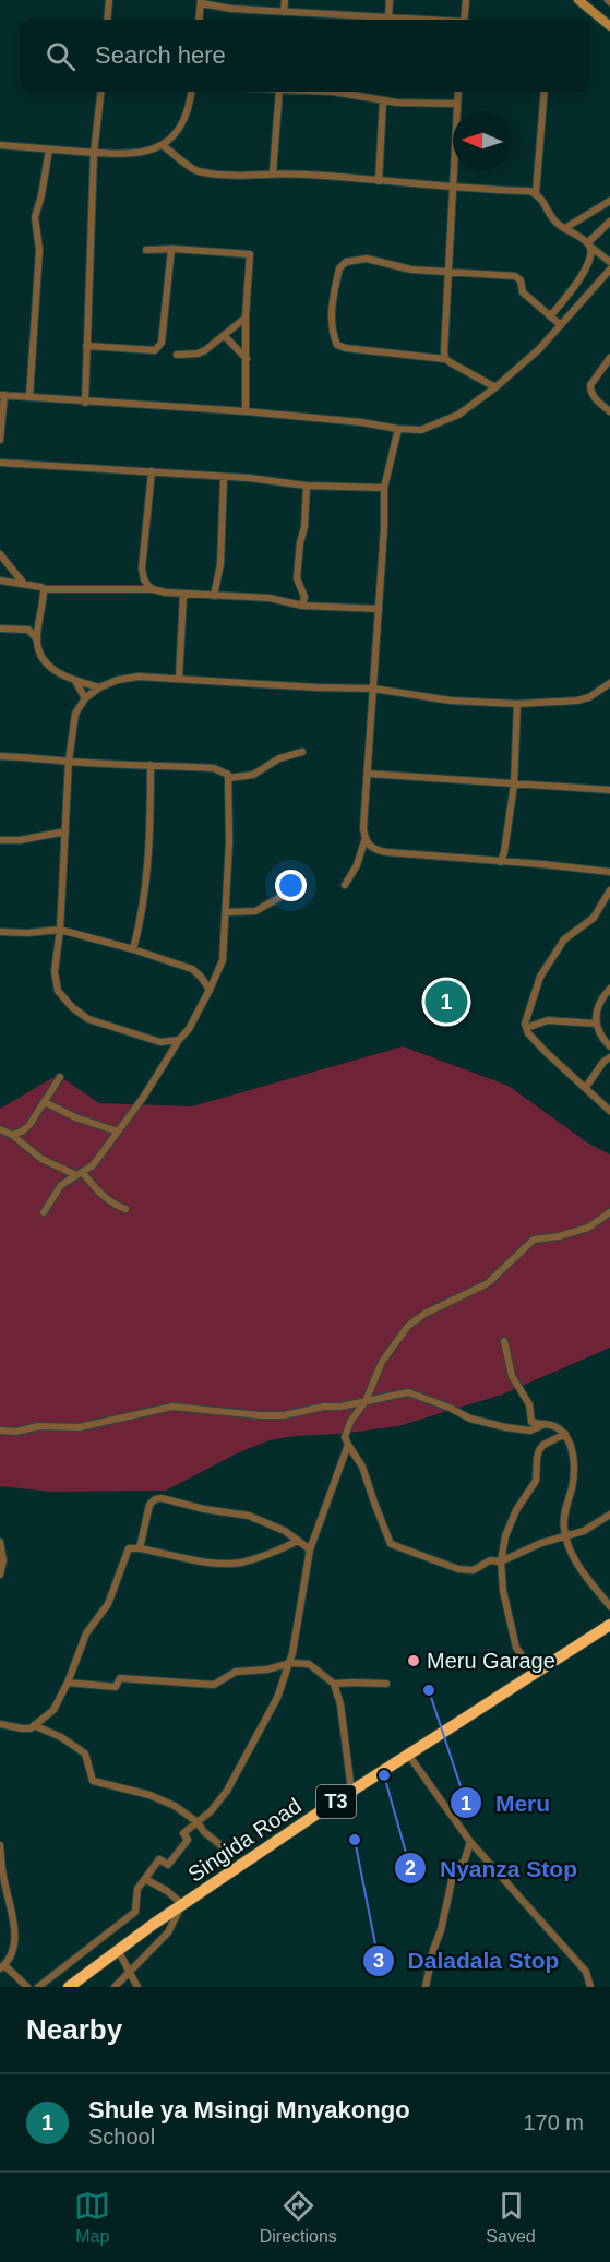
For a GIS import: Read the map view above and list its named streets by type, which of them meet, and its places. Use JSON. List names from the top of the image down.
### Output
{
  "streets": {
    "highway": ["T3", "Singida Road"]
  },
  "places": [
    "Meru Garage",
    "Meru",
    "Nyanza Stop",
    "Daladala Stop"
  ],
  "north": "left",
  "page": {
    "search": "Search here",
    "pins": "1",
    "heading": "Nearby",
    "list": [
      {
        "mark": "1",
        "name": "Shule ya Msingi Mnyakongo",
        "note": "School",
        "value": "170 m"
      }
    ],
    "nav": ["Map", "Directions", "Saved"]
  }
}
